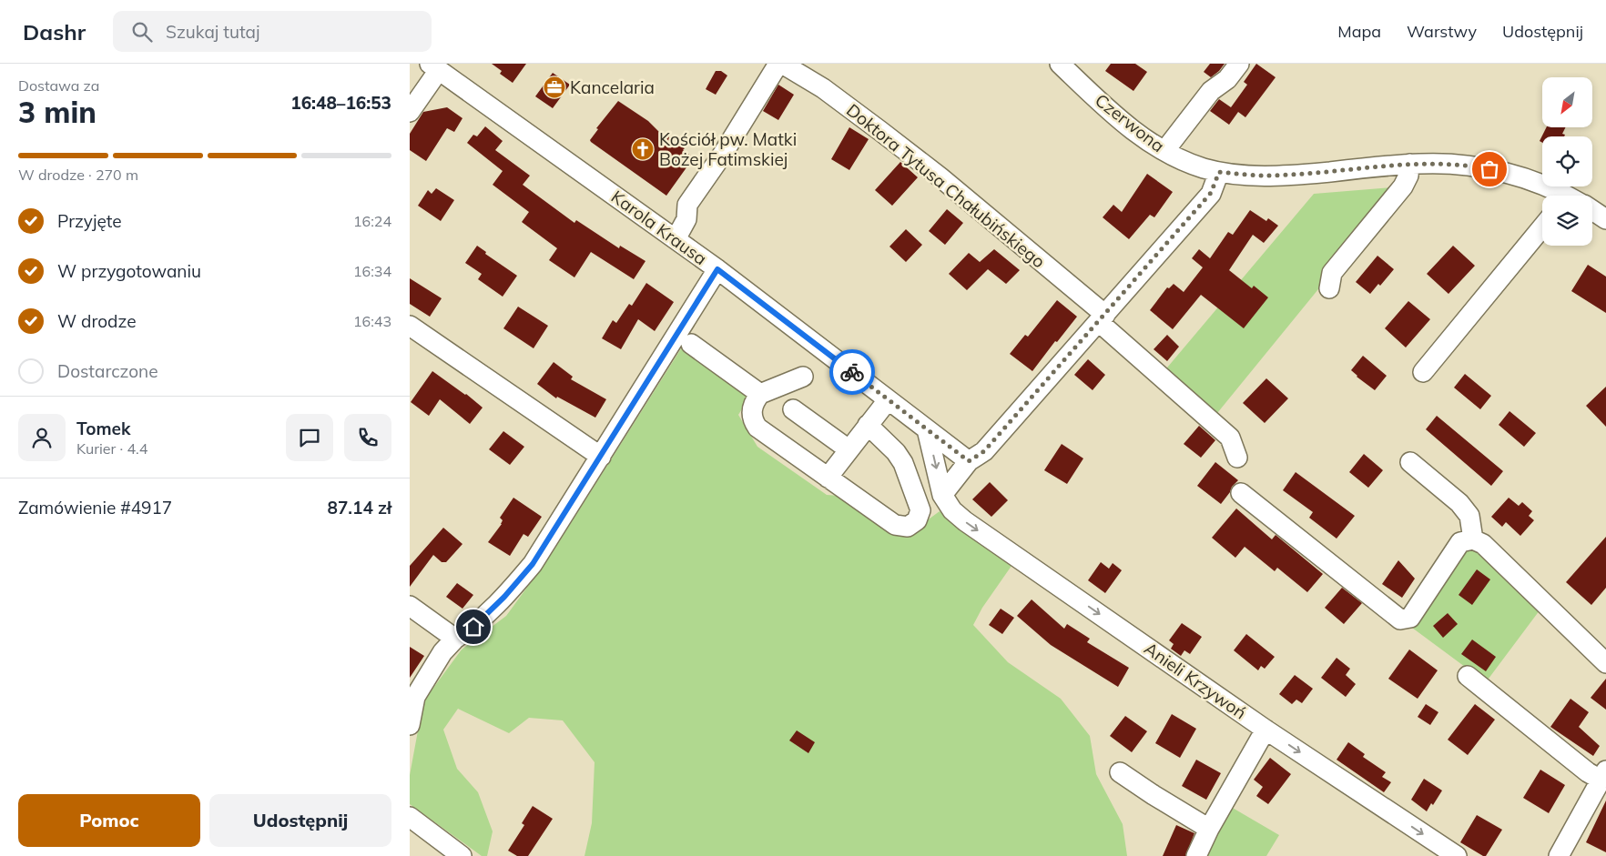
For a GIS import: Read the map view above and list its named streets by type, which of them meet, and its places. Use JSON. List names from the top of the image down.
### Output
{
  "streets": {
    "street": [
      "Czerwona",
      "Doktora Tytusa Chałubińskiego",
      "Karola Krausa",
      "Anieli Krzywoń"
    ]
  },
  "crossings": [
    ["Karola Krausa", "Anieli Krzywoń"]
  ],
  "one_way": ["Anieli Krzywoń"],
  "places": {
    "office": ["Kancelaria"],
    "church": ["Kościół pw. Matki Bożej Fatimskiej"]
  },
  "north": "bottom left",
  "page": {
    "header": "Dashr",
    "search": "Szukaj tutaj",
    "nav": ["Mapa", "Warstwy", "Udostępnij"],
    "heading": ["3 min", "Dostawa za", "16:48–16:53"],
    "panel": [
      "Tomek",
      "Kurier · 4.4",
      "Zamówienie #4917",
      "87.14 zł"
    ],
    "bar": "W drodze · 270 m",
    "list": [
      ["Przyjęte", "16:24"],
      ["W przygotowaniu", "16:34"],
      ["W drodze", "16:43"],
      "Dostarczone"
    ],
    "buttons": ["Pomoc", "Udostępnij"]
  }
}
